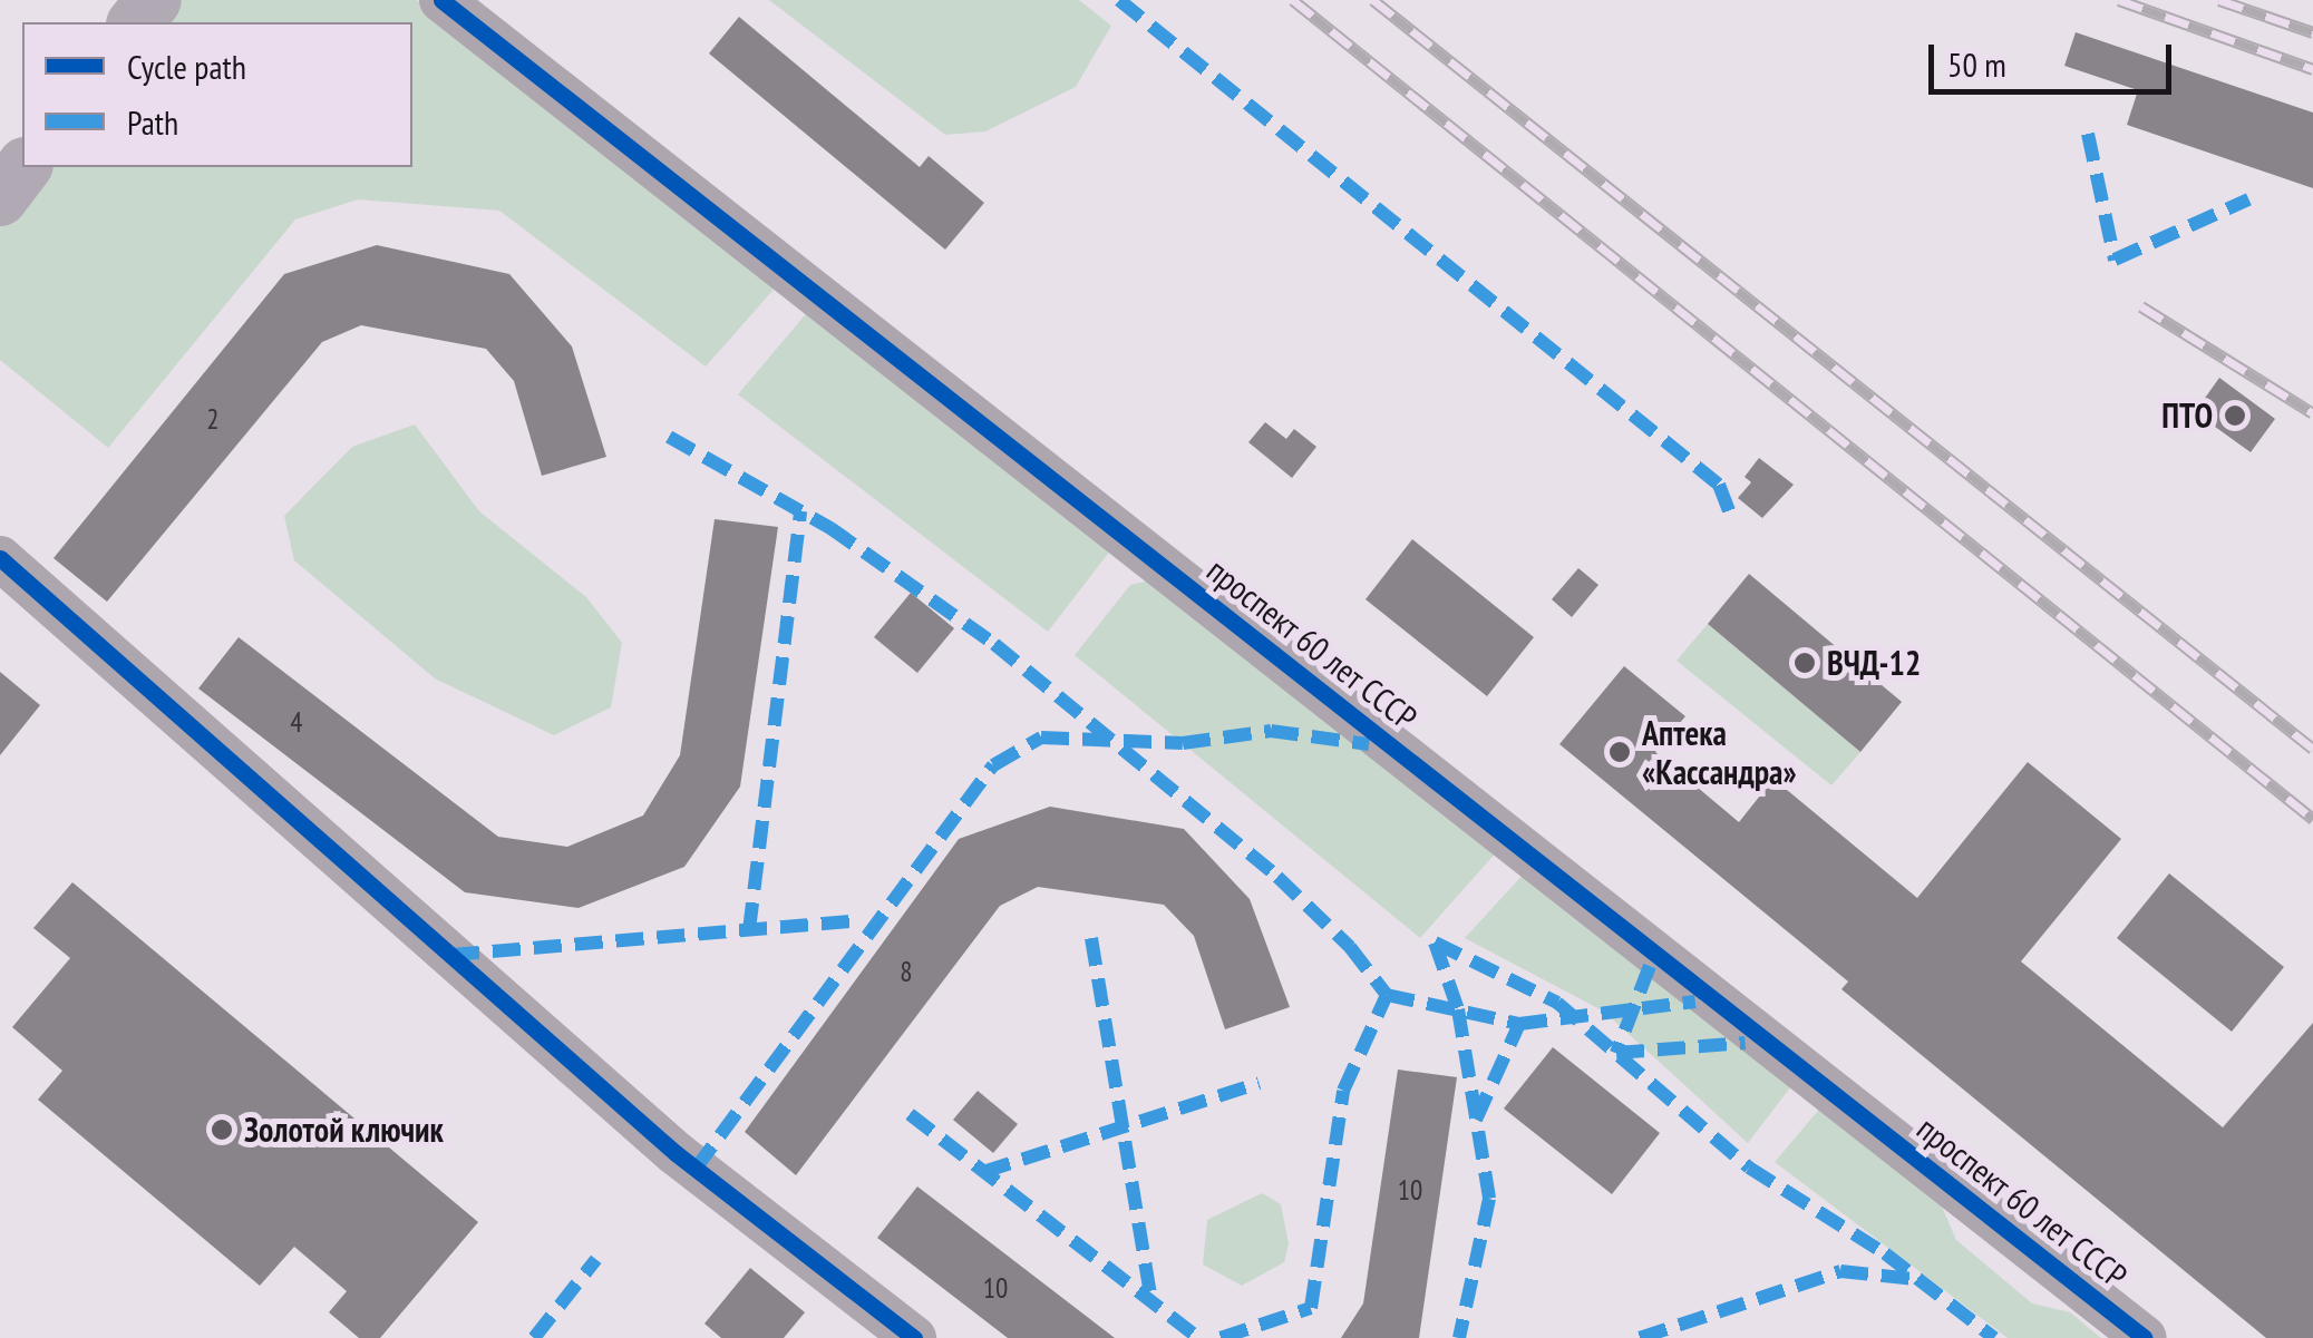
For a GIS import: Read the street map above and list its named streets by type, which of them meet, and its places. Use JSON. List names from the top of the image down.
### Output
{
  "streets": {
    "street": ["проспект 60 лет СССР"]
  },
  "places": [
    "ПТО",
    "ВЧД-12",
    "Аптека «Кассандра»",
    "Золотой ключик"
  ],
  "house_numbers": [
    "2",
    "4",
    "8",
    "10",
    "10"
  ],
  "legend": ["Cycle path", "Path"],
  "scale_bar": "50 m"
}
